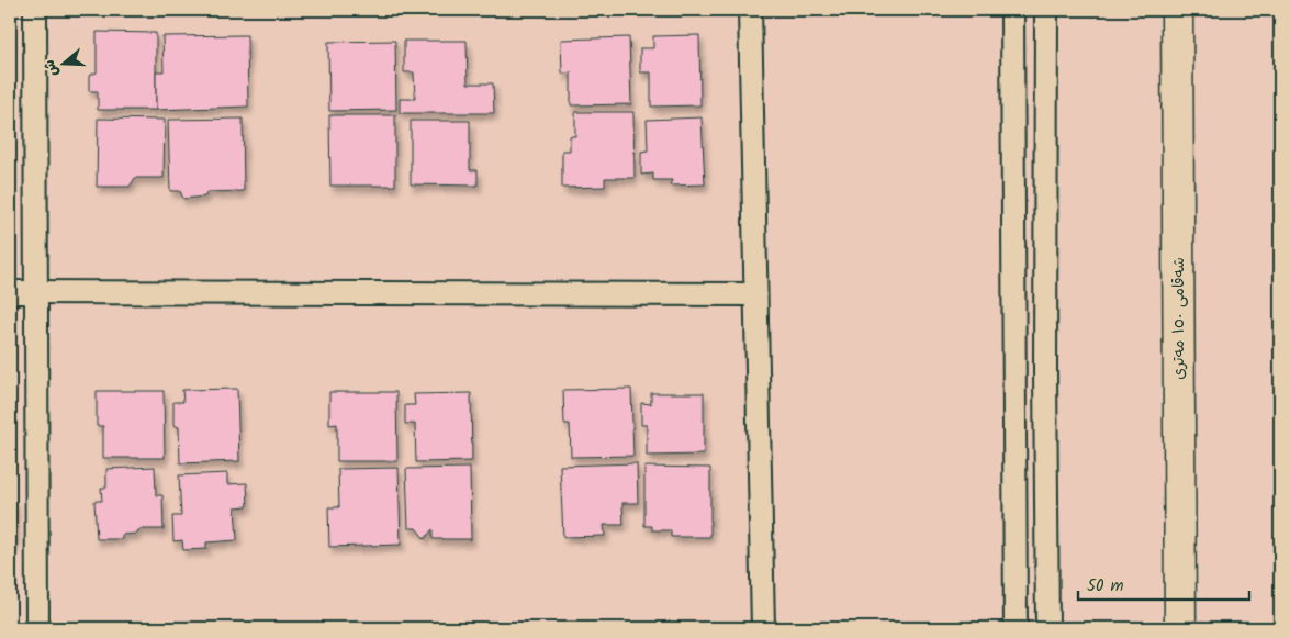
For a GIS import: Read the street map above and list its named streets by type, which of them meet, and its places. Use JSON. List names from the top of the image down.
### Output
{
  "streets": {
    "highway": ["شەقامی ١٥٠ مەتری"]
  },
  "scale_bar": "50 m",
  "north": "left"
}
